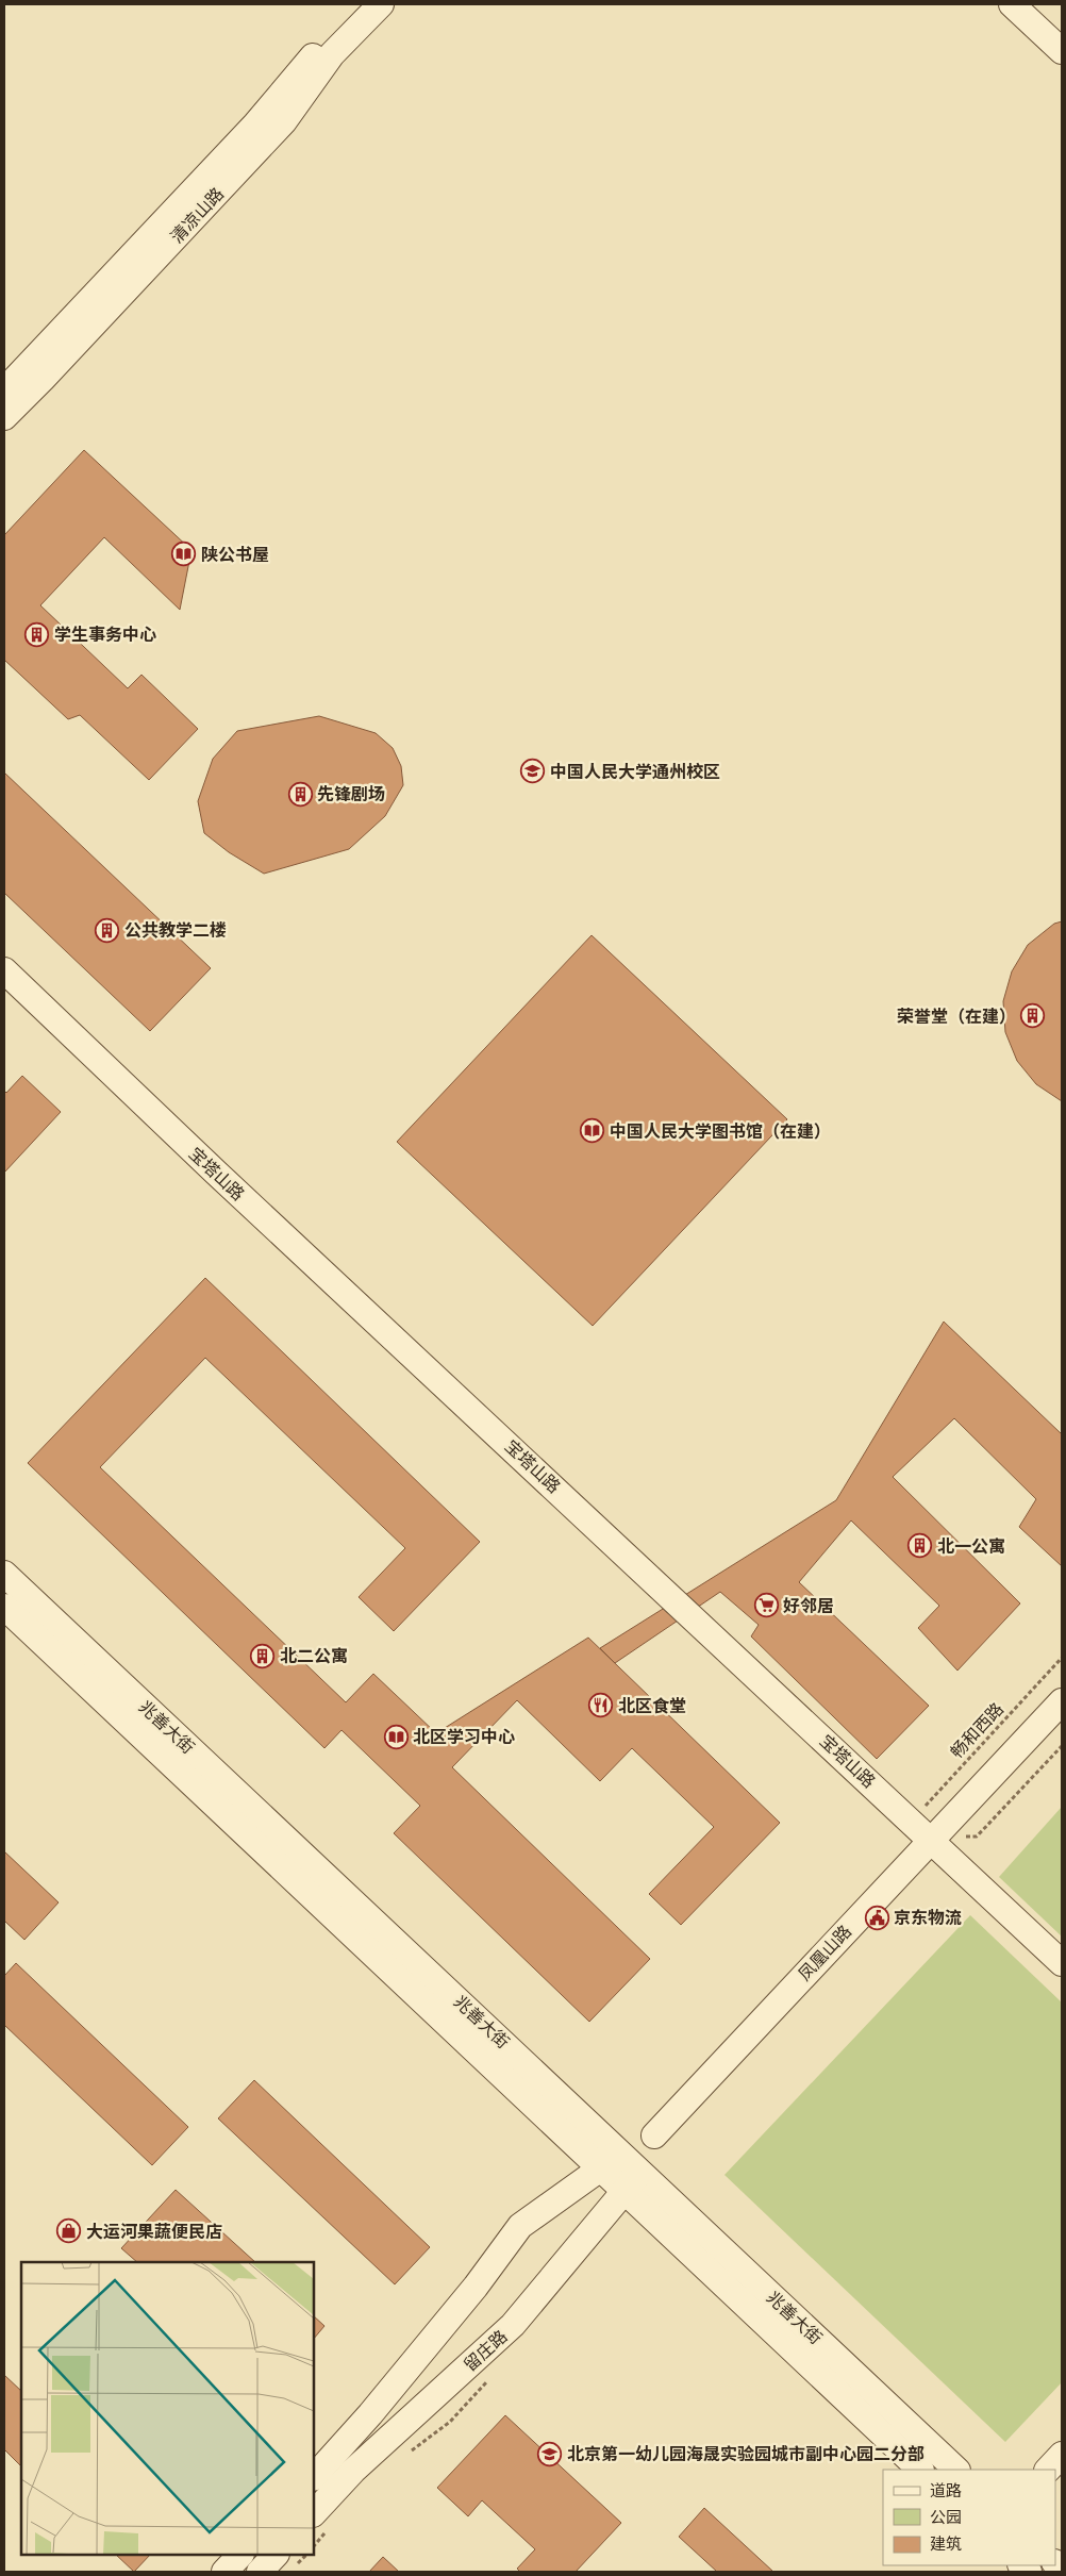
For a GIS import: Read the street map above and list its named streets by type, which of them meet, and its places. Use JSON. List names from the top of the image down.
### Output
{
  "streets": {
    "main road": [
      "清凉山路",
      "宝塔山路",
      "兆善大街",
      "凤凰山路",
      "留庄路"
    ],
    "path": ["畅和西路"]
  },
  "crossings": [
    ["宝塔山路", "畅和西路"],
    ["宝塔山路", "凤凰山路"],
    ["兆善大街", "留庄路"]
  ],
  "places": {
    "library": ["陕公书屋", "中国人民大学图书馆（在建）", "北区学习中心"],
    "building": [
      "学生事务中心",
      "先锋剧场",
      "公共教学二楼",
      "荣誉堂（在建）",
      "北一公寓",
      "北二公寓"
    ],
    "school or university": ["中国人民大学通州校区", "北京第一幼儿园海晟实验园城市副中心园二分部"],
    "supermarket": ["好邻居"],
    "restaurant": ["北区食堂"],
    "public building": ["京东物流"],
    "shop": ["大运河果蔬便民店"]
  },
  "legend": ["道路", "公园", "建筑"]
}
